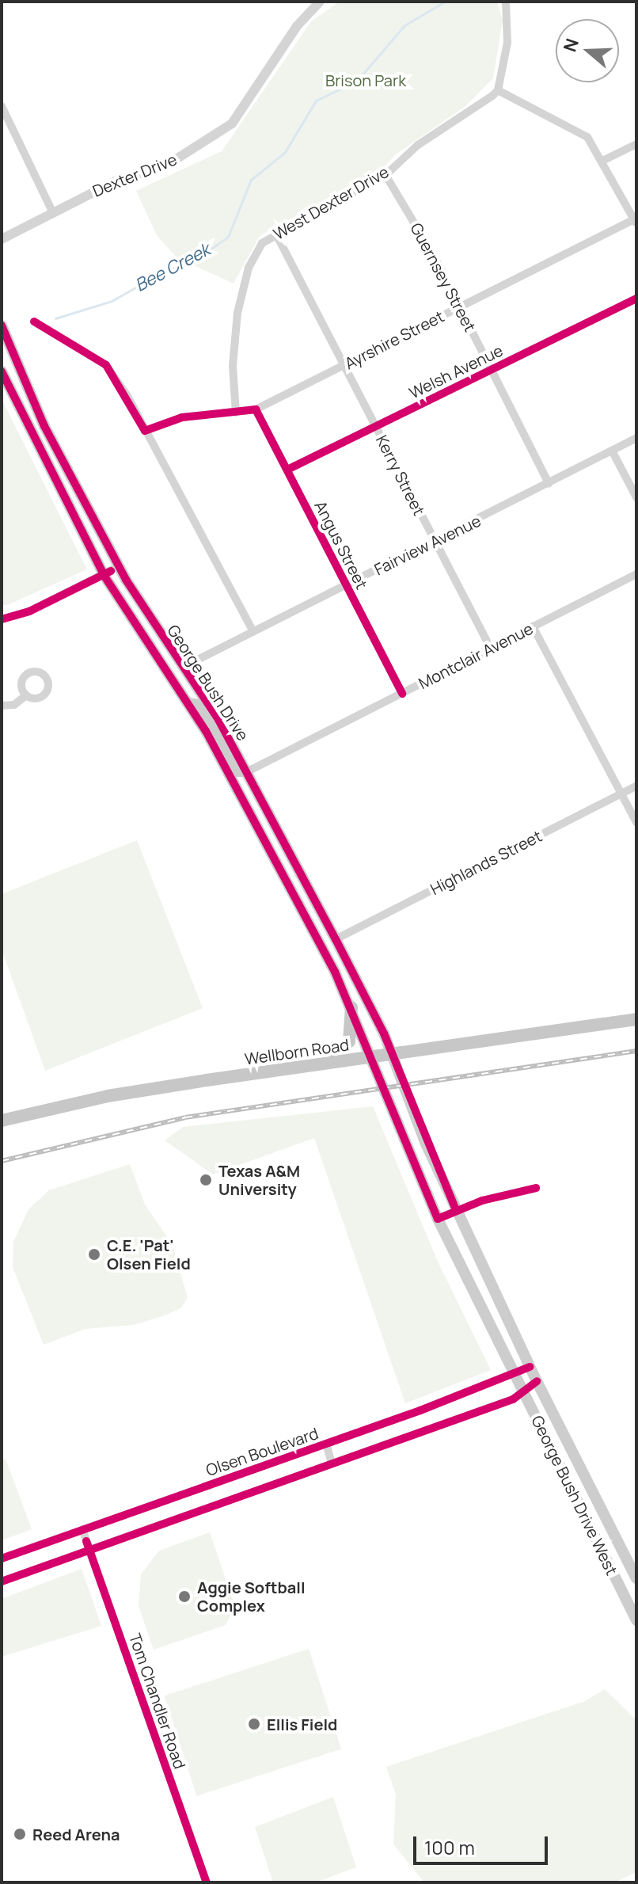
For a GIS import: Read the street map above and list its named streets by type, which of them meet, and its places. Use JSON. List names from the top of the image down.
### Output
{
  "streets": {
    "main road": ["George Bush Drive", "Wellborn Road", "George Bush Drive West"],
    "street": [
      "Dexter Drive",
      "West Dexter Drive",
      "Guernsey Street",
      "Ayrshire Street",
      "Welsh Avenue",
      "Kerry Street",
      "Angus Street",
      "Fairview Avenue",
      "Montclair Avenue",
      "Highlands Street",
      "Olsen Boulevard",
      "Tom Chandler Road"
    ]
  },
  "crossings": [
    ["West Dexter Drive", "Guernsey Street"],
    ["West Dexter Drive", "Ayrshire Street"],
    ["West Dexter Drive", "Kerry Street"],
    ["Guernsey Street", "Ayrshire Street"],
    ["Guernsey Street", "Welsh Avenue"],
    ["Guernsey Street", "Fairview Avenue"],
    ["Ayrshire Street", "Kerry Street"],
    ["Ayrshire Street", "Angus Street"],
    ["Welsh Avenue", "Kerry Street"],
    ["Welsh Avenue", "Angus Street"],
    ["Kerry Street", "Fairview Avenue"],
    ["Kerry Street", "Montclair Avenue"],
    ["Angus Street", "Fairview Avenue"],
    ["Angus Street", "Montclair Avenue"],
    ["Fairview Avenue", "George Bush Drive"],
    ["Montclair Avenue", "George Bush Drive"],
    ["George Bush Drive", "Highlands Street"],
    ["George Bush Drive", "Wellborn Road"],
    ["George Bush Drive", "George Bush Drive West"],
    ["Wellborn Road", "George Bush Drive West"],
    ["Olsen Boulevard", "George Bush Drive West"],
    ["Olsen Boulevard", "Tom Chandler Road"]
  ],
  "water": ["Bee Creek"],
  "parks": ["Brison Park"],
  "places": [
    "Texas A&M University",
    "C.E. 'Pat' Olsen Field",
    "Aggie Softball Complex",
    "Ellis Field",
    "Reed Arena"
  ],
  "scale_bar": "100 m",
  "north": "left"
}
